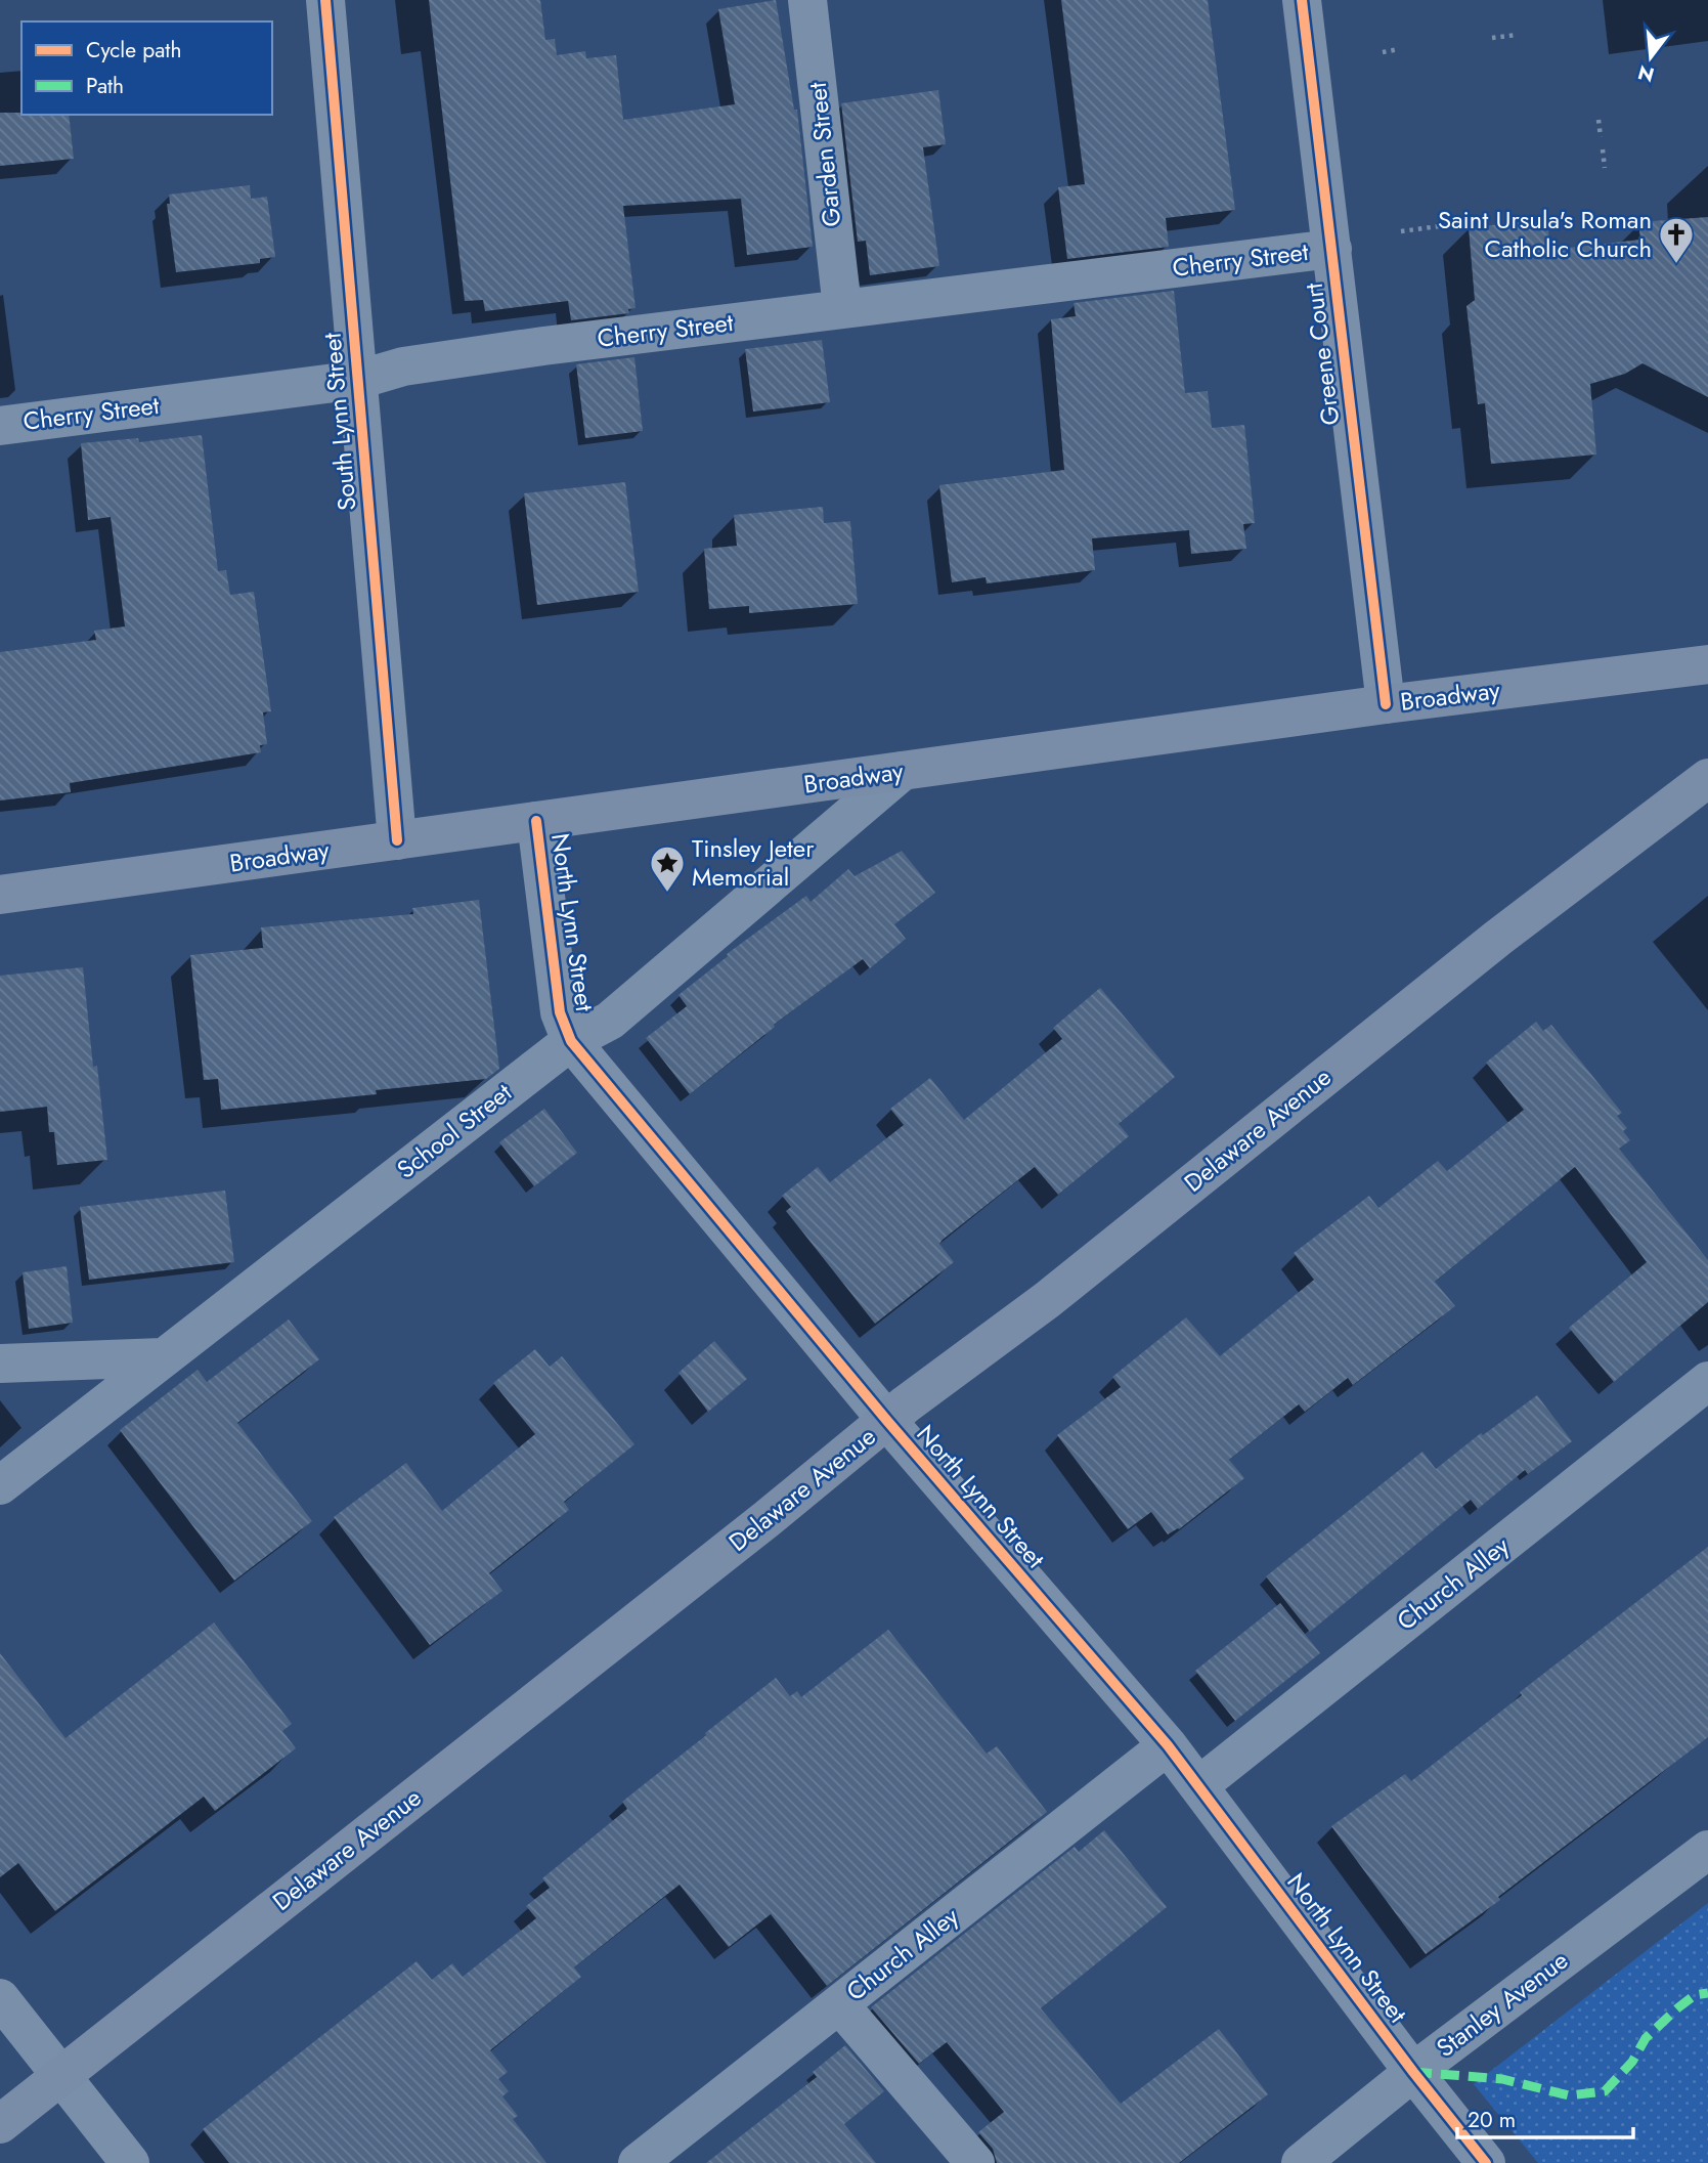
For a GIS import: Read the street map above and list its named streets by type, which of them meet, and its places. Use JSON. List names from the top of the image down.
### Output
{
  "streets": {
    "main road": ["Broadway", "Delaware Avenue"],
    "street": [
      "Garden Street",
      "Cherry Street",
      "Greene Court",
      "South Lynn Street",
      "North Lynn Street",
      "School Street",
      "Church Alley",
      "Stanley Avenue"
    ]
  },
  "crossings": [
    ["Garden Street", "Cherry Street"],
    ["Cherry Street", "Greene Court"],
    ["Cherry Street", "South Lynn Street"],
    ["Greene Court", "Broadway"],
    ["South Lynn Street", "Broadway"],
    ["Broadway", "North Lynn Street"],
    ["Broadway", "School Street"],
    ["North Lynn Street", "Delaware Avenue"],
    ["North Lynn Street", "School Street"],
    ["North Lynn Street", "Church Alley"],
    ["North Lynn Street", "Stanley Avenue"]
  ],
  "places": {
    "church": ["Saint Ursula's Roman Catholic Church"],
    "place": ["Tinsley Jeter Memorial"]
  },
  "legend": ["Cycle path", "Path"],
  "scale_bar": "20 m",
  "north": "bottom"
}
